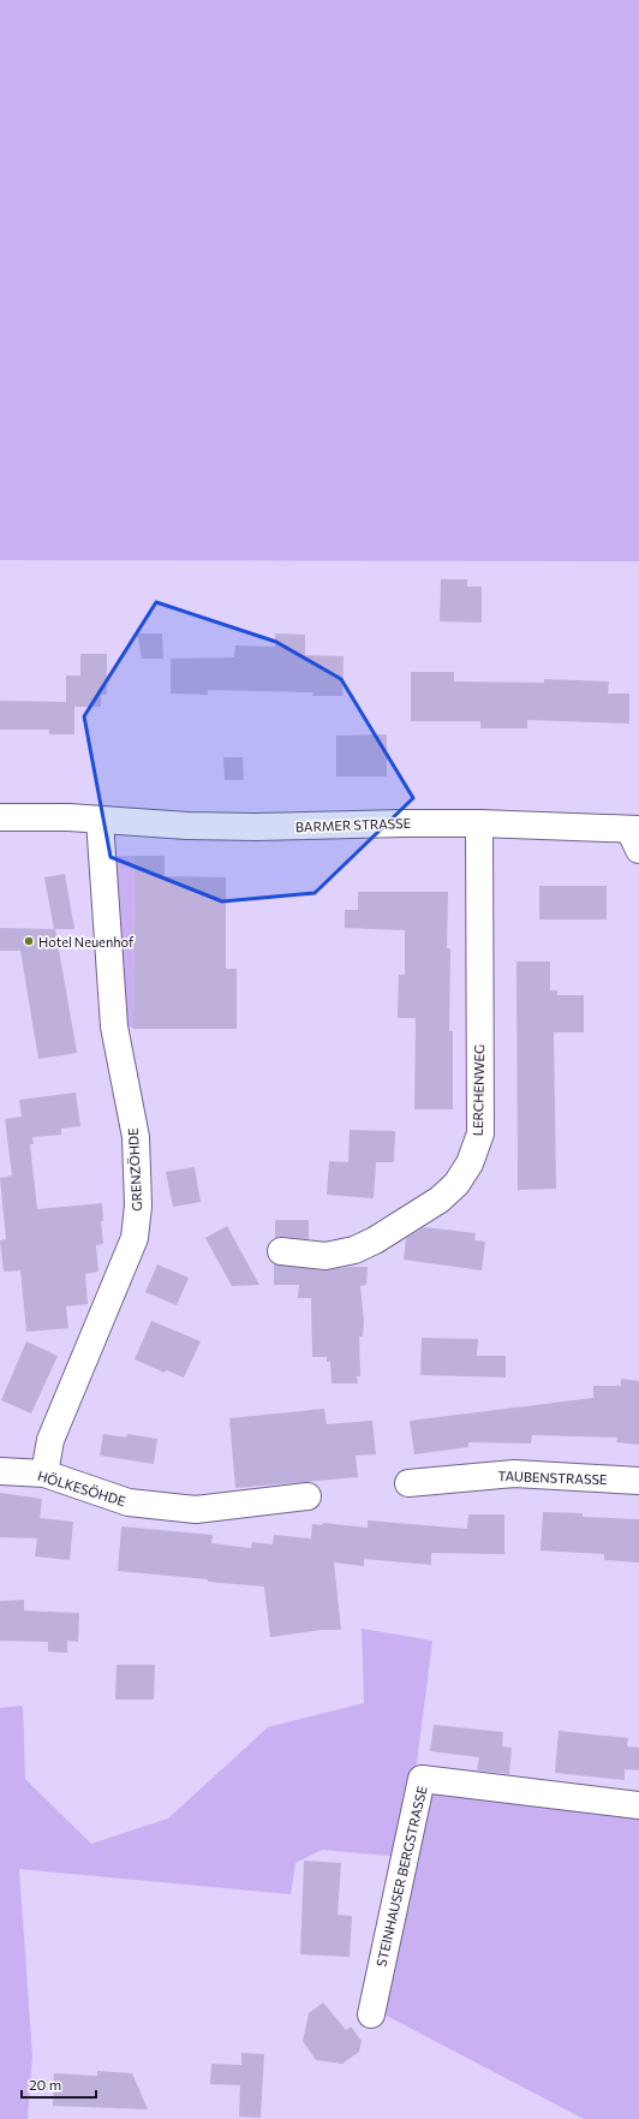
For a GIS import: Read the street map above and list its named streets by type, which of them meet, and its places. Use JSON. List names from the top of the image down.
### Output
{
  "streets": {
    "street": [
      "BARMER STRASSE",
      "LERCHENWEG",
      "GRENZÖHDE",
      "TAUBENSTRASSE",
      "HÖLKESÖHDE",
      "STEINHAUSER BERGSTRASSE"
    ]
  },
  "crossings": [
    ["BARMER STRASSE", "LERCHENWEG"],
    ["BARMER STRASSE", "GRENZÖHDE"],
    ["GRENZÖHDE", "HÖLKESÖHDE"]
  ],
  "places": ["Hotel Neuenhof"],
  "scale_bar": "20 m"
}
